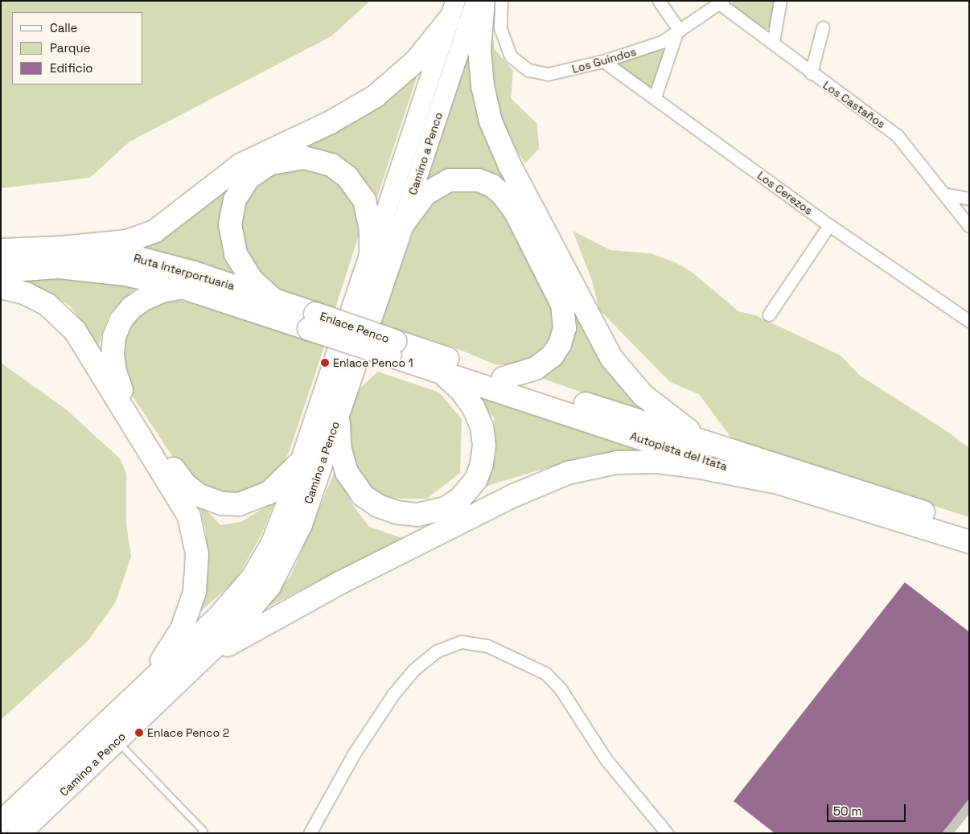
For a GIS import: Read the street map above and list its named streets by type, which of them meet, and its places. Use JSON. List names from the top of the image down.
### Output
{
  "streets": {
    "highway": [
      "Camino a Penco",
      "Ruta Interportuaria",
      "Enlace Penco",
      "Autopista del Itata"
    ],
    "street": ["Los Guindos", "Los Castaños", "Los Cerezos"]
  },
  "crossings": [
    ["Los Guindos", "Los Castaños"],
    ["Los Guindos", "Los Cerezos"],
    ["Ruta Interportuaria", "Enlace Penco"],
    ["Enlace Penco", "Autopista del Itata"]
  ],
  "places": ["Enlace Penco 1", "Enlace Penco 2"],
  "legend": ["Calle", "Parque", "Edificio"],
  "scale_bar": "50 m"
}
